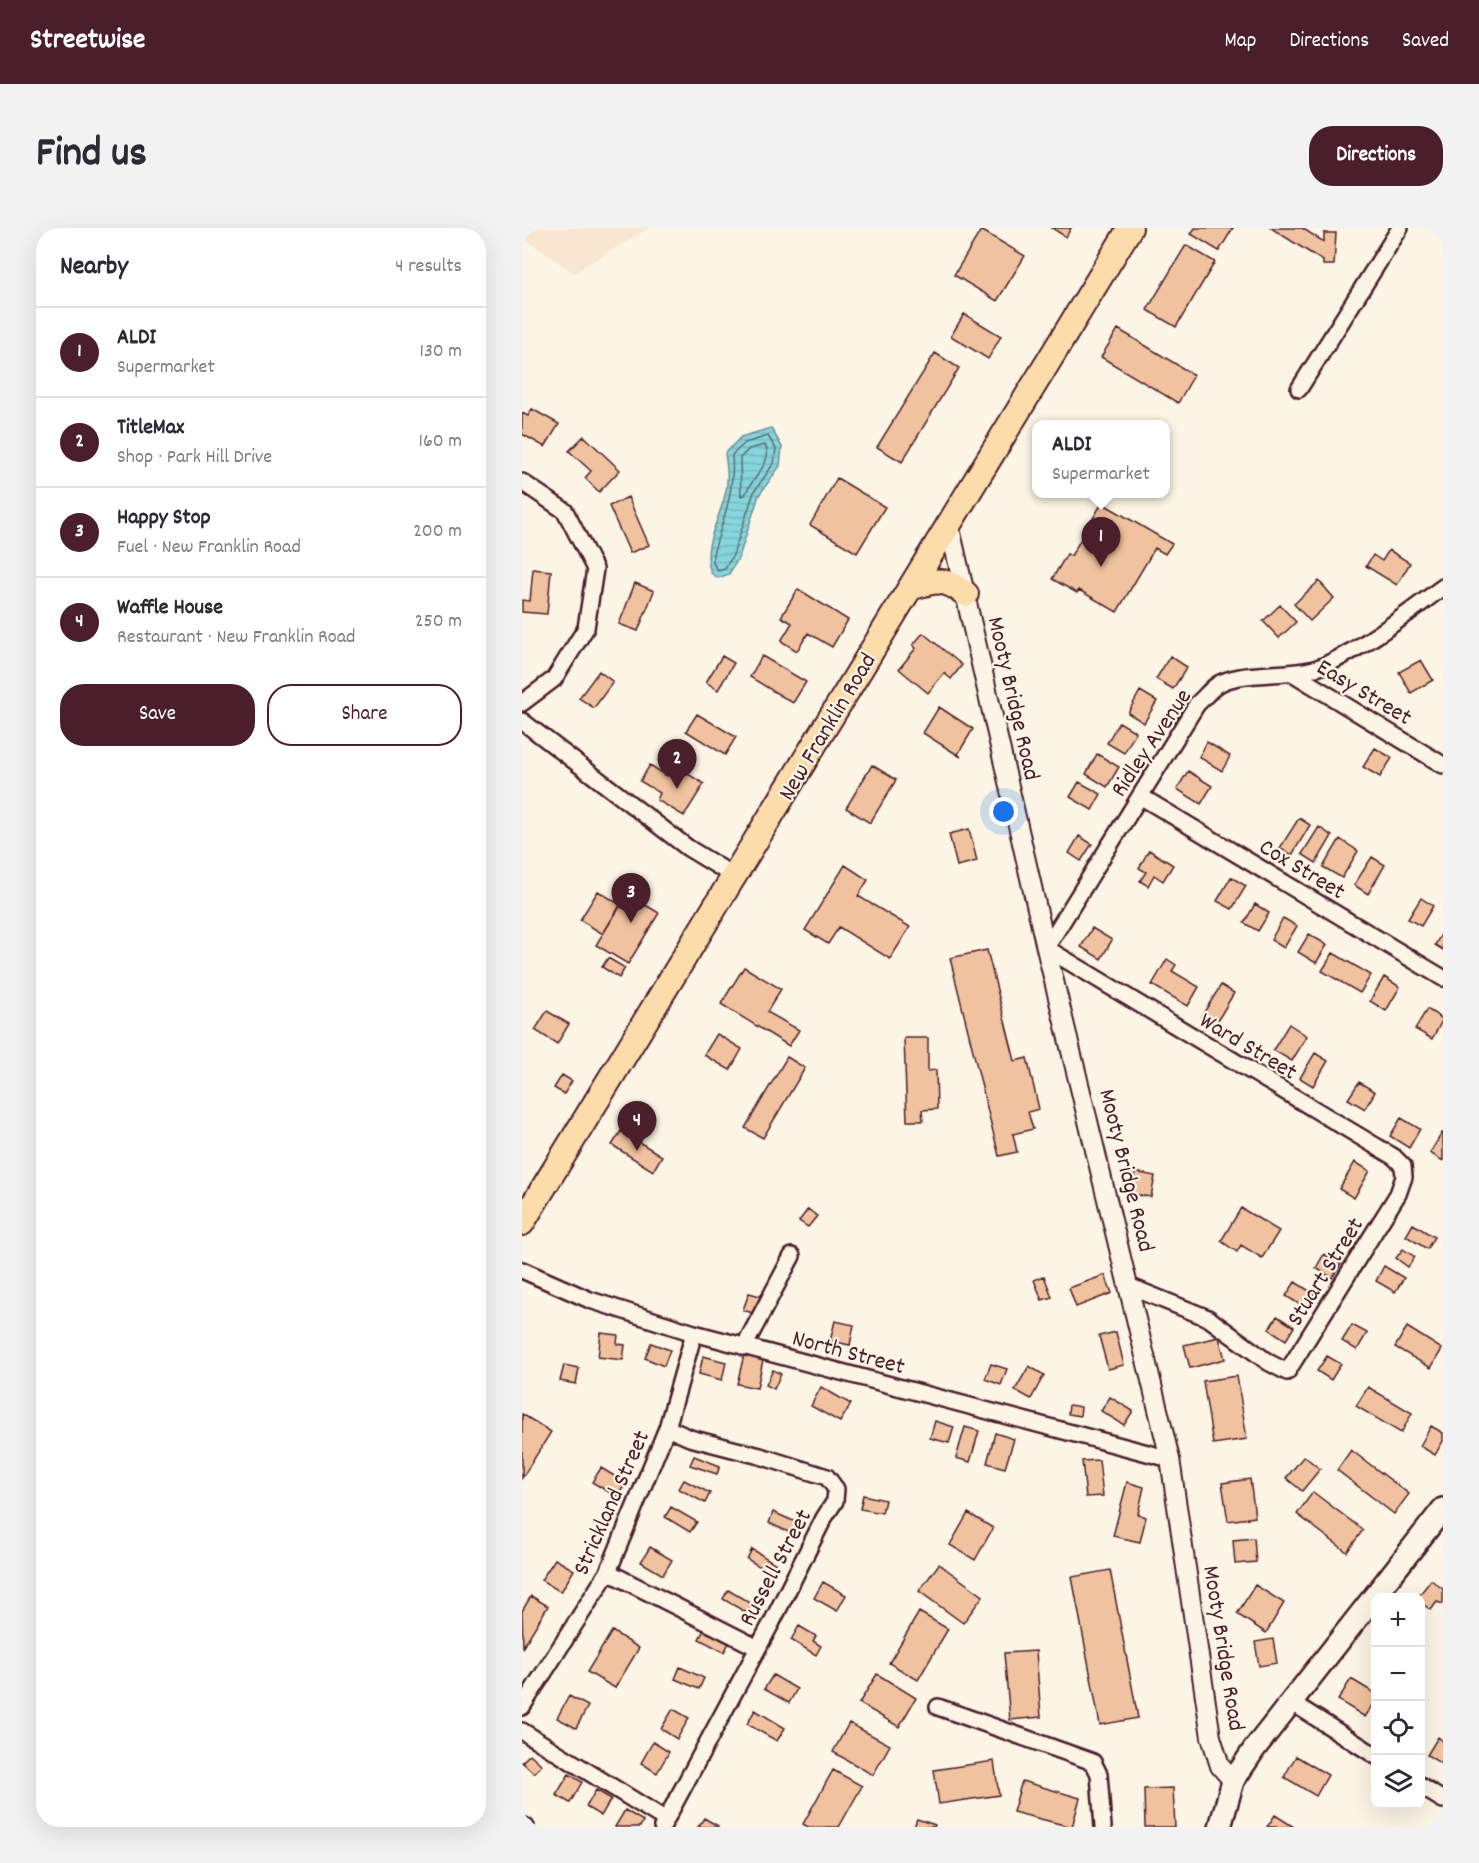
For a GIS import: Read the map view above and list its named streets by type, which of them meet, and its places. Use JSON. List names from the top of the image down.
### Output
{
  "streets": {
    "highway": ["New Franklin Road"],
    "street": [
      "Easy Street",
      "Mooty Bridge Road",
      "Ridley Avenue",
      "Cox Street",
      "Ward Street",
      "Stuart Street",
      "North Street",
      "Strickland Street",
      "Russell Street"
    ]
  },
  "crossings": [
    ["Easy Street", "Ridley Avenue"],
    ["Mooty Bridge Road", "New Franklin Road"],
    ["Mooty Bridge Road", "Ridley Avenue"],
    ["Mooty Bridge Road", "Ward Street"],
    ["Mooty Bridge Road", "Stuart Street"],
    ["Mooty Bridge Road", "North Street"],
    ["Ridley Avenue", "Cox Street"],
    ["Ridley Avenue", "Ward Street"],
    ["Ward Street", "Stuart Street"],
    ["North Street", "Strickland Street"],
    ["Strickland Street", "Russell Street"]
  ],
  "page": {
    "header": "Streetwise",
    "nav": ["Map", "Directions", "Saved"],
    "title": "Find us",
    "buttons": [
      "Directions",
      ["Save", "Share"]
    ],
    "heading": ["Nearby", "4 results"],
    "list": [
      {
        "mark": "1",
        "name": "ALDI",
        "note": "Supermarket",
        "value": "130 m"
      },
      {
        "mark": "2",
        "name": "TitleMax",
        "note": "Shop · Park Hill Drive",
        "value": "160 m"
      },
      {
        "mark": "3",
        "name": "Happy Stop",
        "note": "Fuel · New Franklin Road",
        "value": "200 m"
      },
      {
        "mark": "4",
        "name": "Waffle House",
        "note": "Restaurant · New Franklin Road",
        "value": "250 m"
      }
    ],
    "popup": ["ALDI", "Supermarket"],
    "pins": [
      "1",
      "2",
      "3",
      "4"
    ],
    "map_buttons": ["+", "−"]
  }
}
